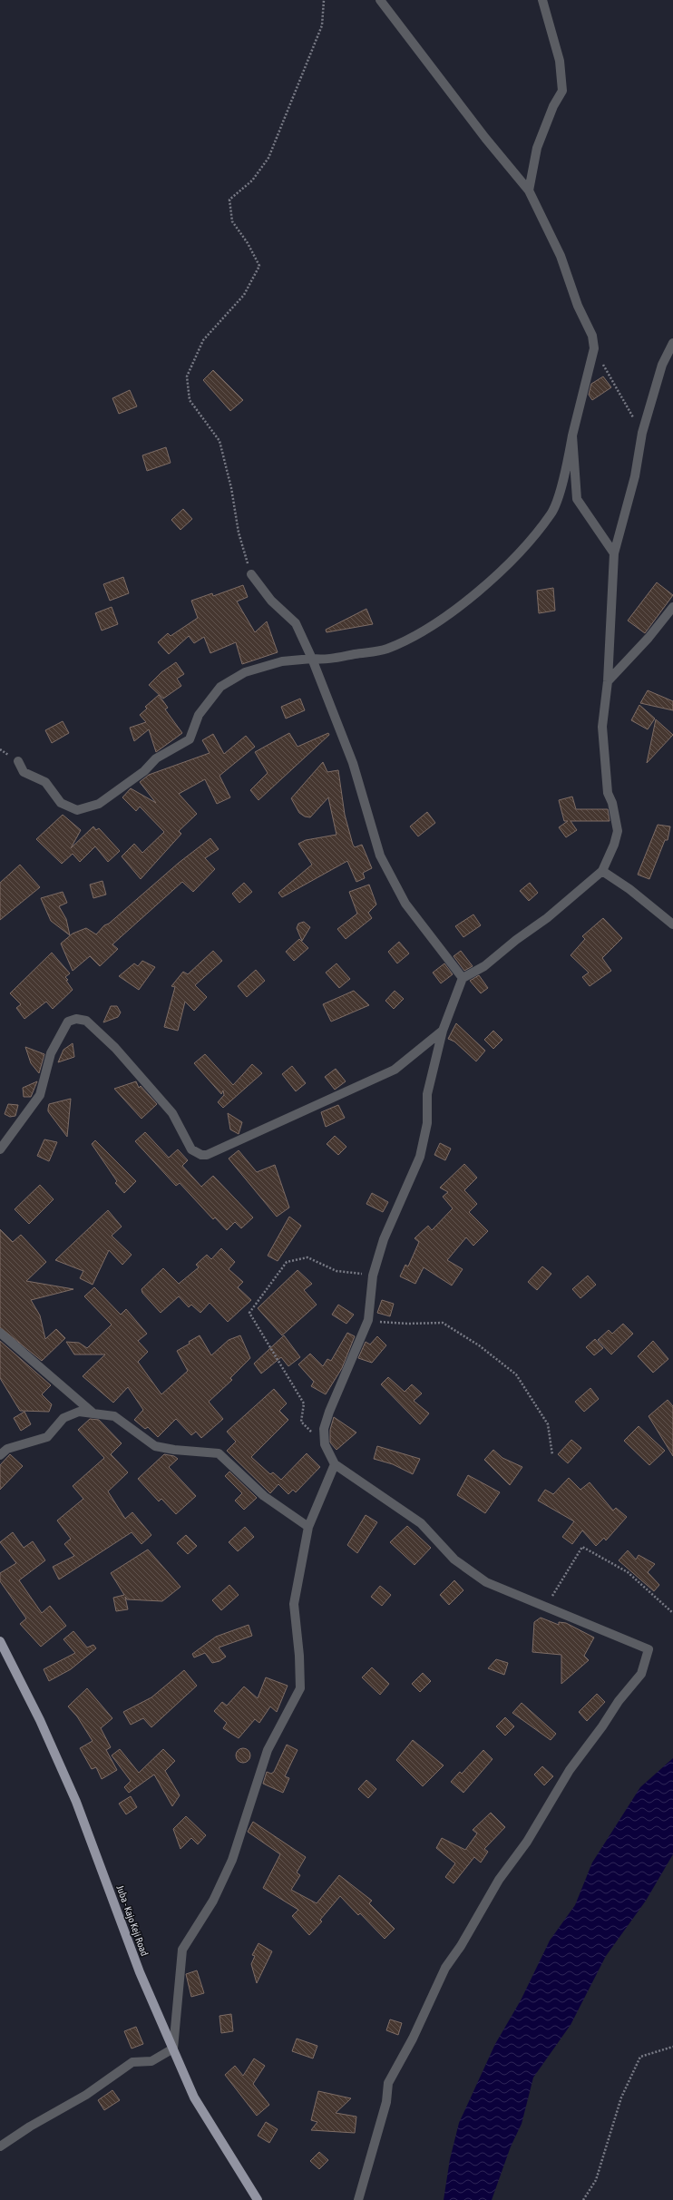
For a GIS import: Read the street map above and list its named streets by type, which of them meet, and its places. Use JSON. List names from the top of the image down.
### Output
{
  "streets": {
    "main road": ["Juba - Kajo Keji Road"]
  }
}
